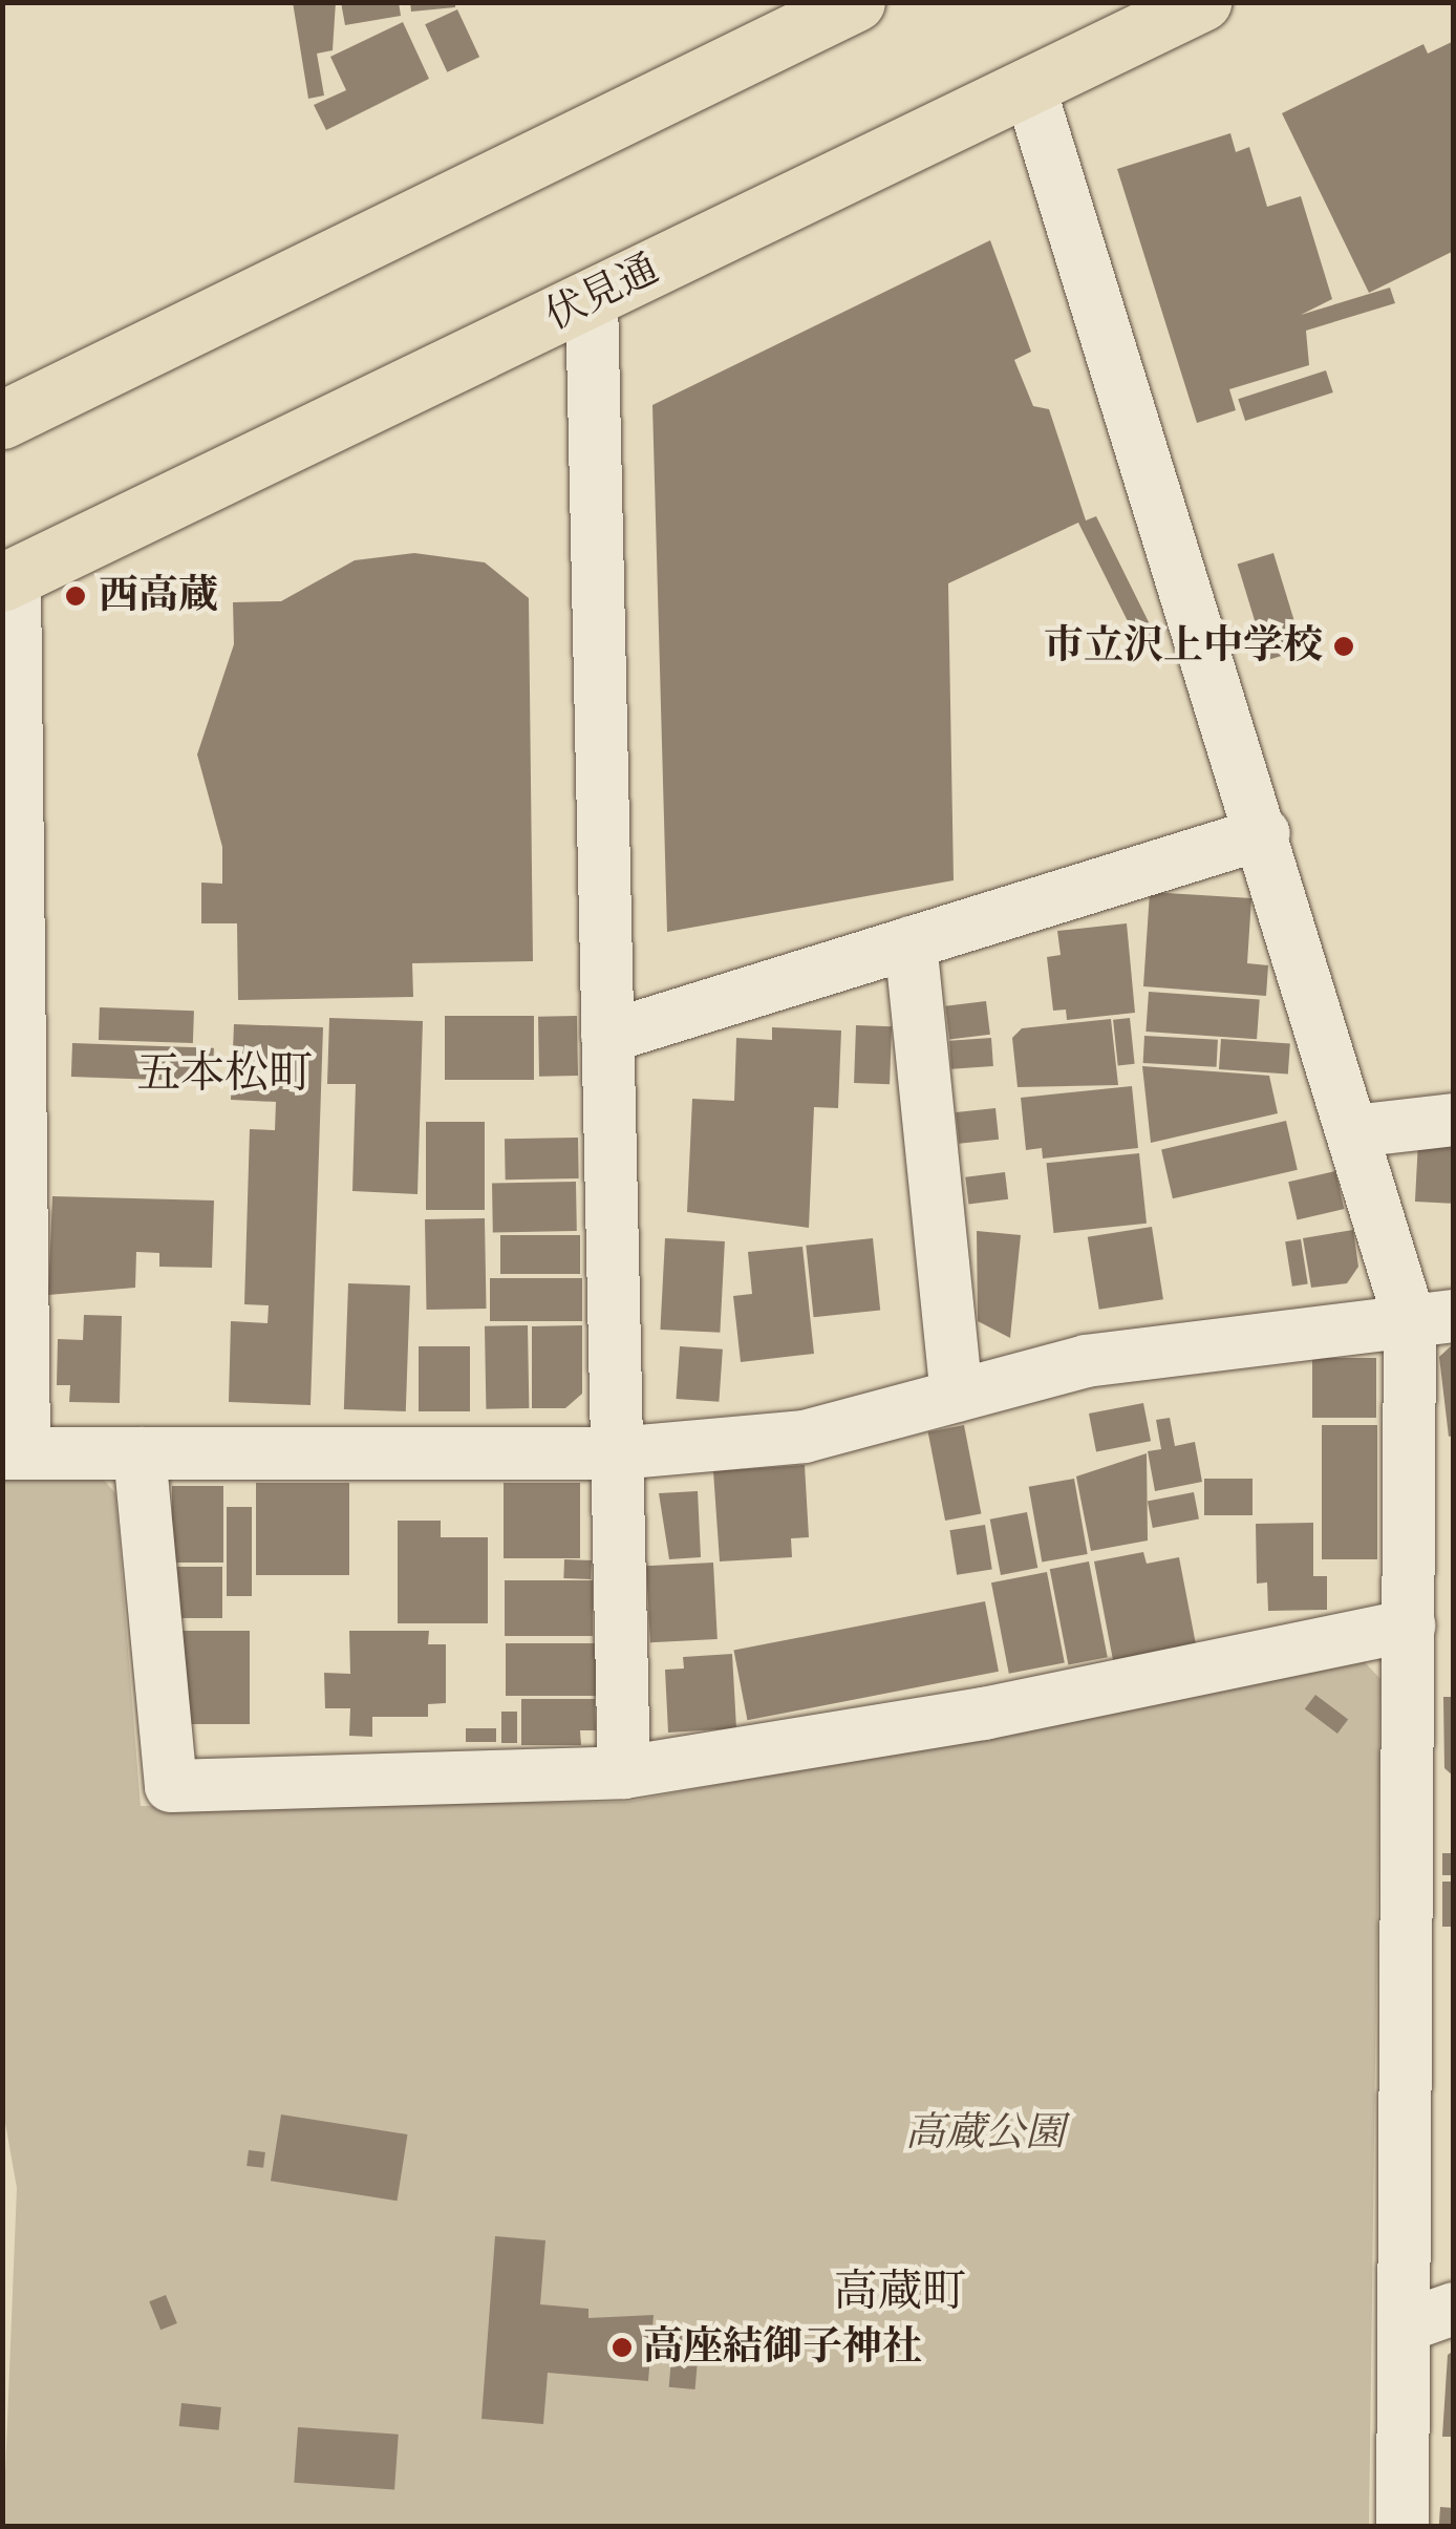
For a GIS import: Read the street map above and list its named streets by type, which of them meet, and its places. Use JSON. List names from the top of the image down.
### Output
{
  "streets": {
    "highway": ["伏見通"]
  },
  "districts": ["五本松町", "高蔵町"],
  "parks": ["高蔵公園"],
  "places": ["西高蔵", "市立沢上中学校", "高座結御子神社"]
}
